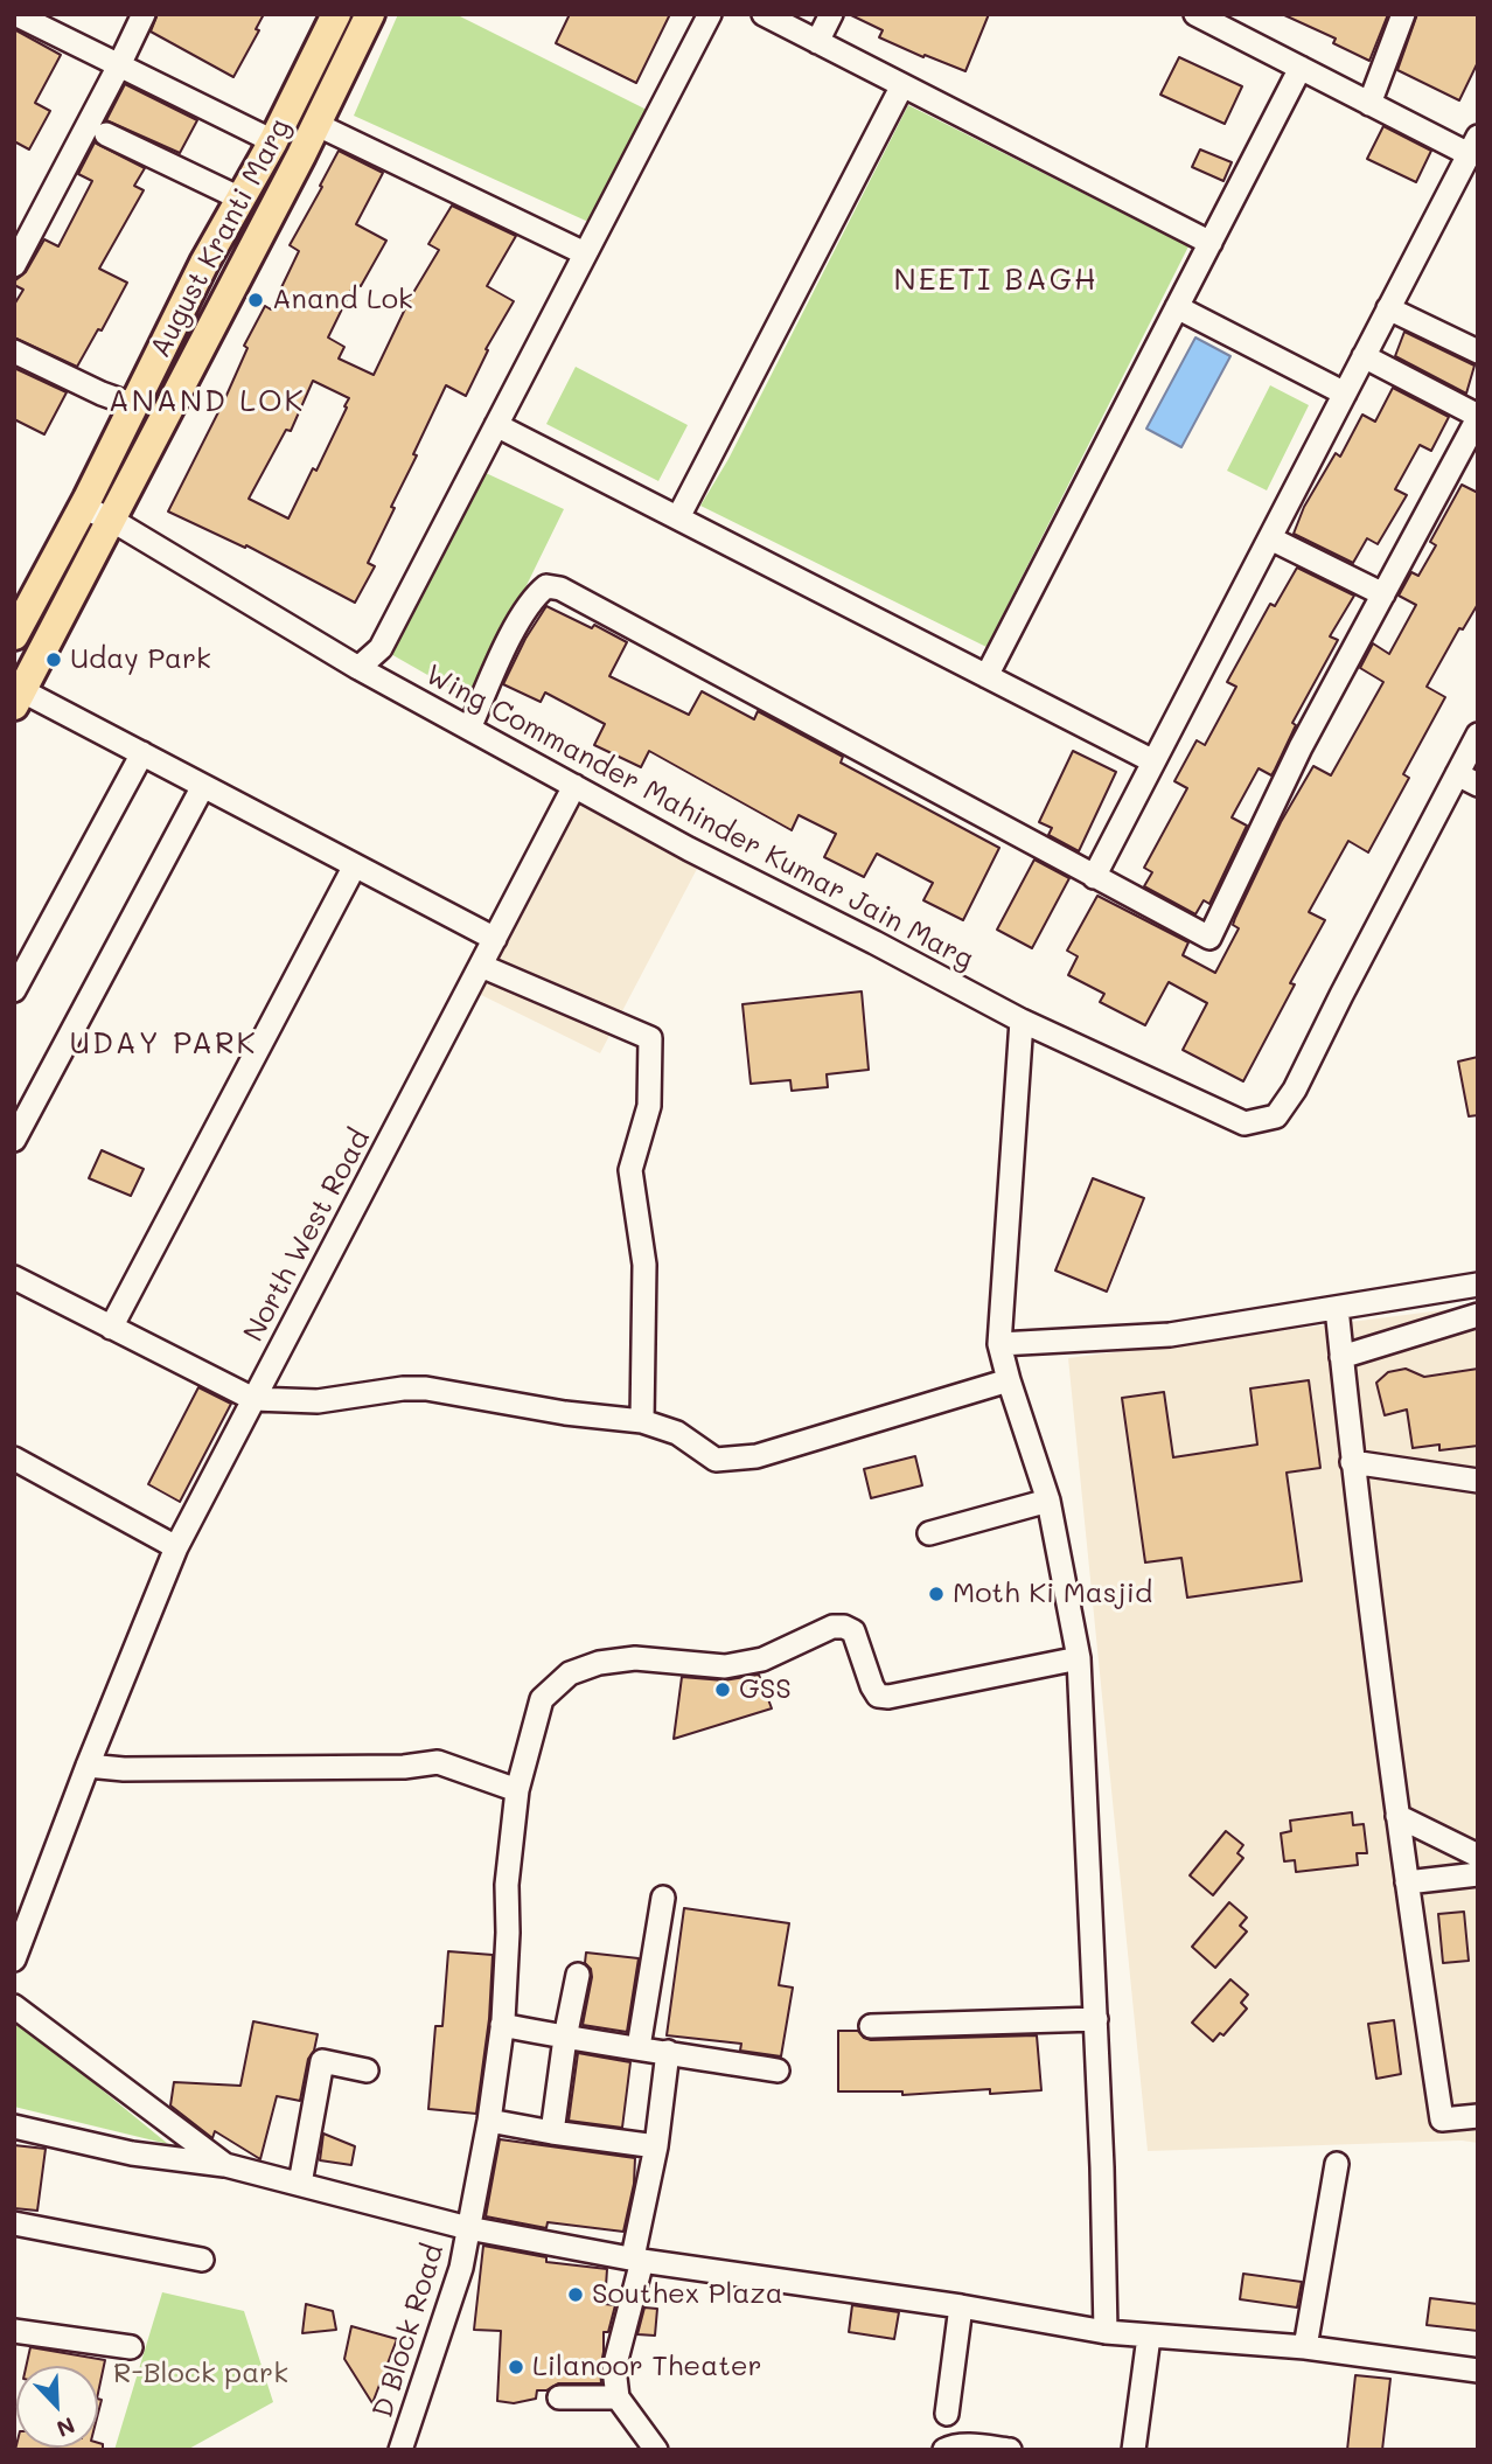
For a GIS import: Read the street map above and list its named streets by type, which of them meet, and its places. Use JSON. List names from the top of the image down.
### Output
{
  "streets": {
    "main road": ["August Kranti Marg"],
    "street": ["Wing Commander Mahinder Kumar Jain Marg", "North West Road", "D Block Road"]
  },
  "crossings": [
    ["August Kranti Marg", "Wing Commander Mahinder Kumar Jain Marg"],
    ["Wing Commander Mahinder Kumar Jain Marg", "North West Road"]
  ],
  "districts": ["NEETI BAGH", "ANAND LOK", "UDAY PARK"],
  "parks": ["R-Block park"],
  "places": [
    "Anand Lok",
    "Uday Park",
    "Moth Ki Masjid",
    "GSS",
    "Southex Plaza",
    "Lilanoor Theater"
  ],
  "north": "bottom right"
}
